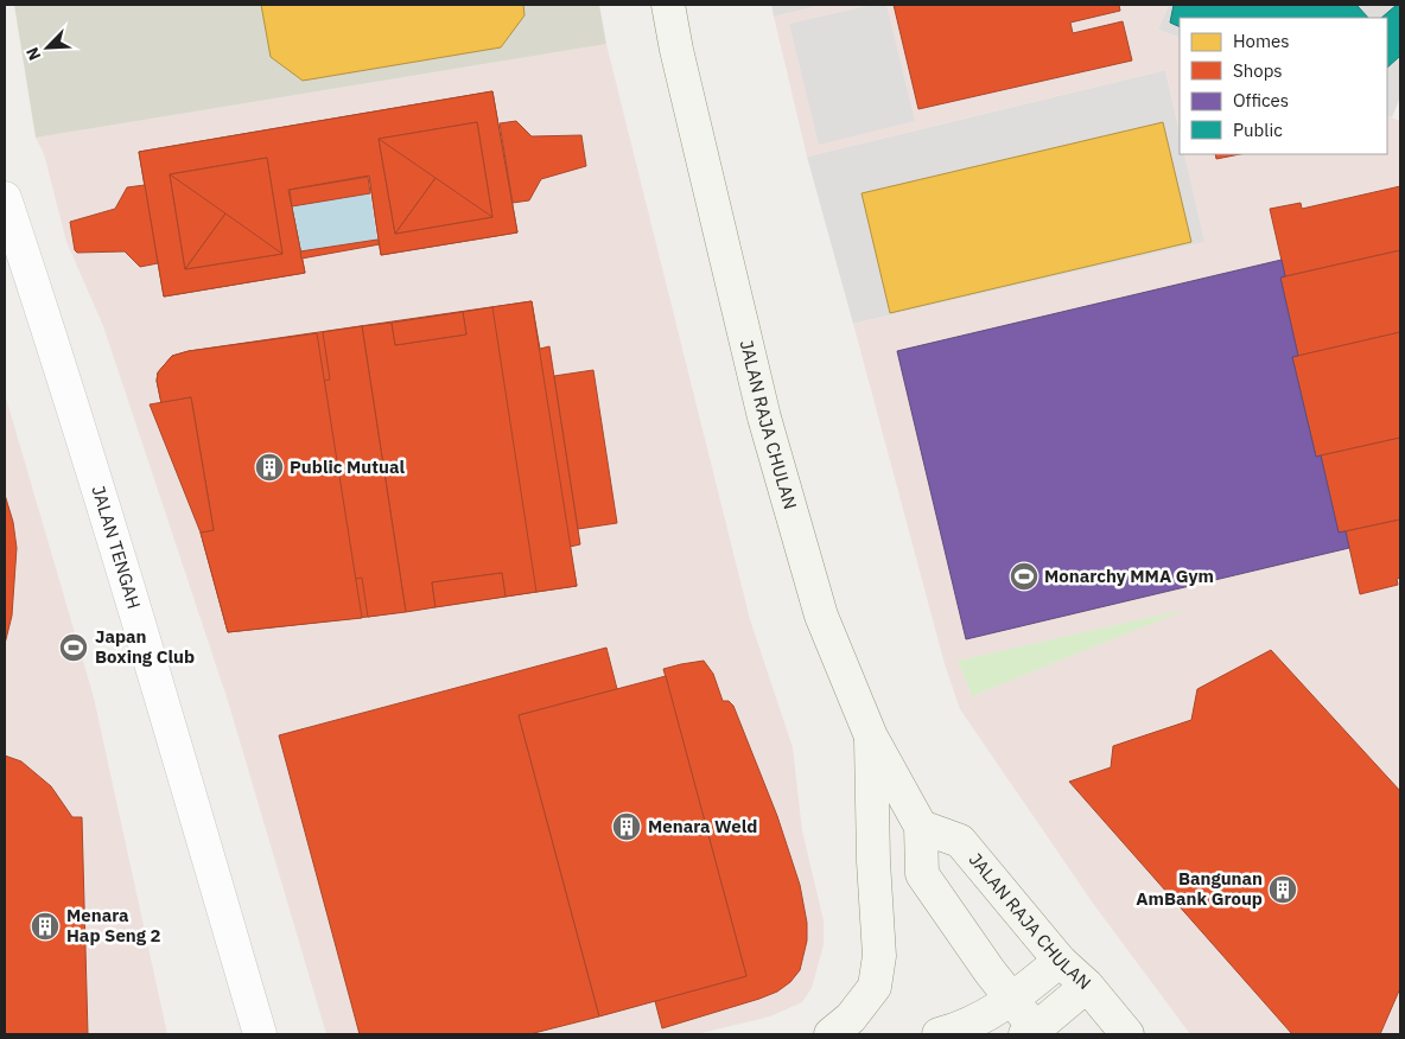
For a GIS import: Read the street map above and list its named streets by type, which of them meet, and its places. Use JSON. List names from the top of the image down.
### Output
{
  "streets": {
    "main road": ["JALAN RAJA CHULAN"],
    "street": ["JALAN TENGAH"]
  },
  "places": {
    "building": [
      "Public Mutual",
      "Menara Weld",
      "Bangunan AmBank Group",
      "Menara Hap Seng 2"
    ],
    "sports": ["Monarchy MMA Gym", "Japan Boxing Club"]
  },
  "legend": [
    "Homes",
    "Shops",
    "Offices",
    "Public"
  ],
  "north": "bottom left"
}
